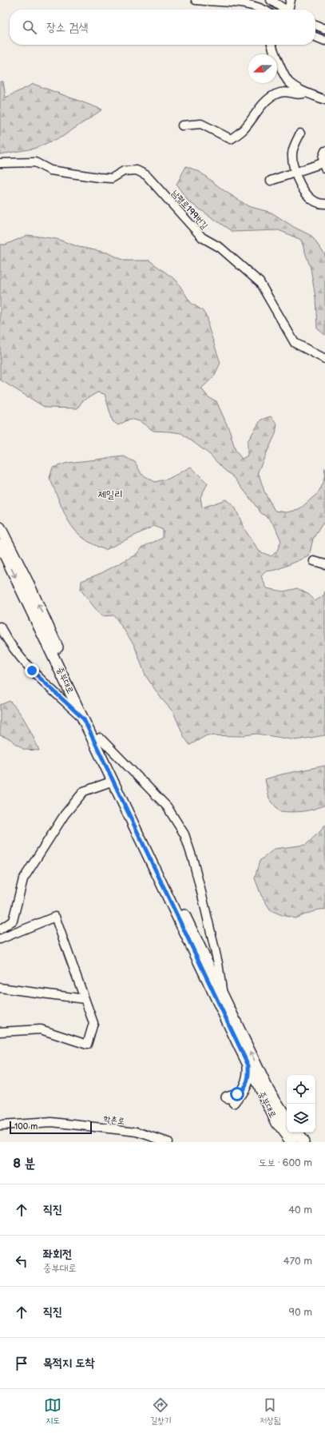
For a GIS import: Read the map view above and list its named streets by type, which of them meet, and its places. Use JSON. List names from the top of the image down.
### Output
{
  "streets": {
    "main road": ["중부대로"],
    "street": ["남평로199번길", "학촌로"]
  },
  "districts": ["제일리"],
  "scale_bar": "100 m",
  "north": "left",
  "page": {
    "search": "장소 검색",
    "scale": "100 m",
    "heading": ["8 분", "도보 · 600 m"],
    "list": [
      ["직진", "40 m"],
      ["좌회전", "중부대로", "470 m"],
      ["직진", "90 m"],
      "목적지 도착"
    ],
    "nav": ["지도", "길찾기", "저장됨"]
  }
}
